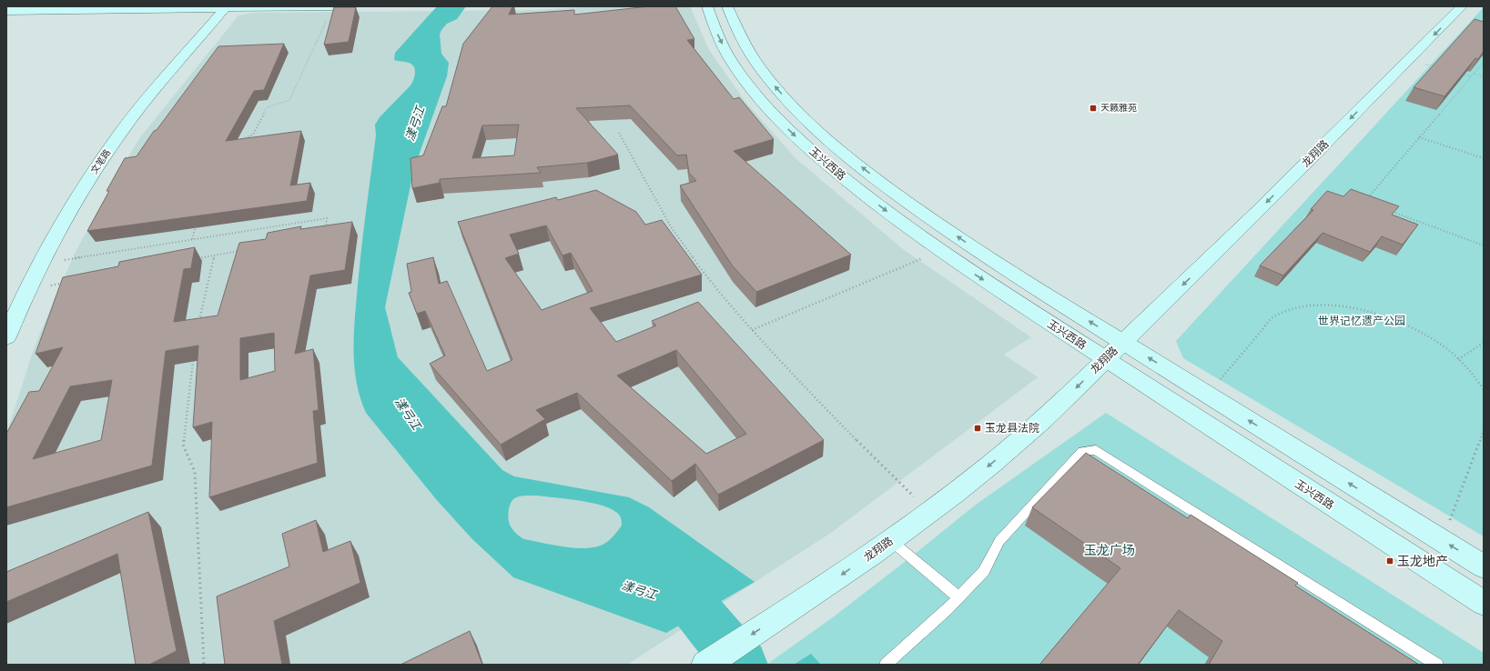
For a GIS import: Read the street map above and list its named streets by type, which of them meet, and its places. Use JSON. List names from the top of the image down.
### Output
{
  "streets": {
    "main road": ["龙翔路", "文笔路", "玉兴西路"]
  },
  "crossings": [
    ["龙翔路", "玉兴西路"]
  ],
  "one_way": ["龙翔路"],
  "water": ["漾弓江"],
  "parks": ["世界记忆遗产公园", "玉龙广场"],
  "places": {
    "transit": ["天籁雅苑", "玉龙县法院", "玉龙地产"]
  }
}
